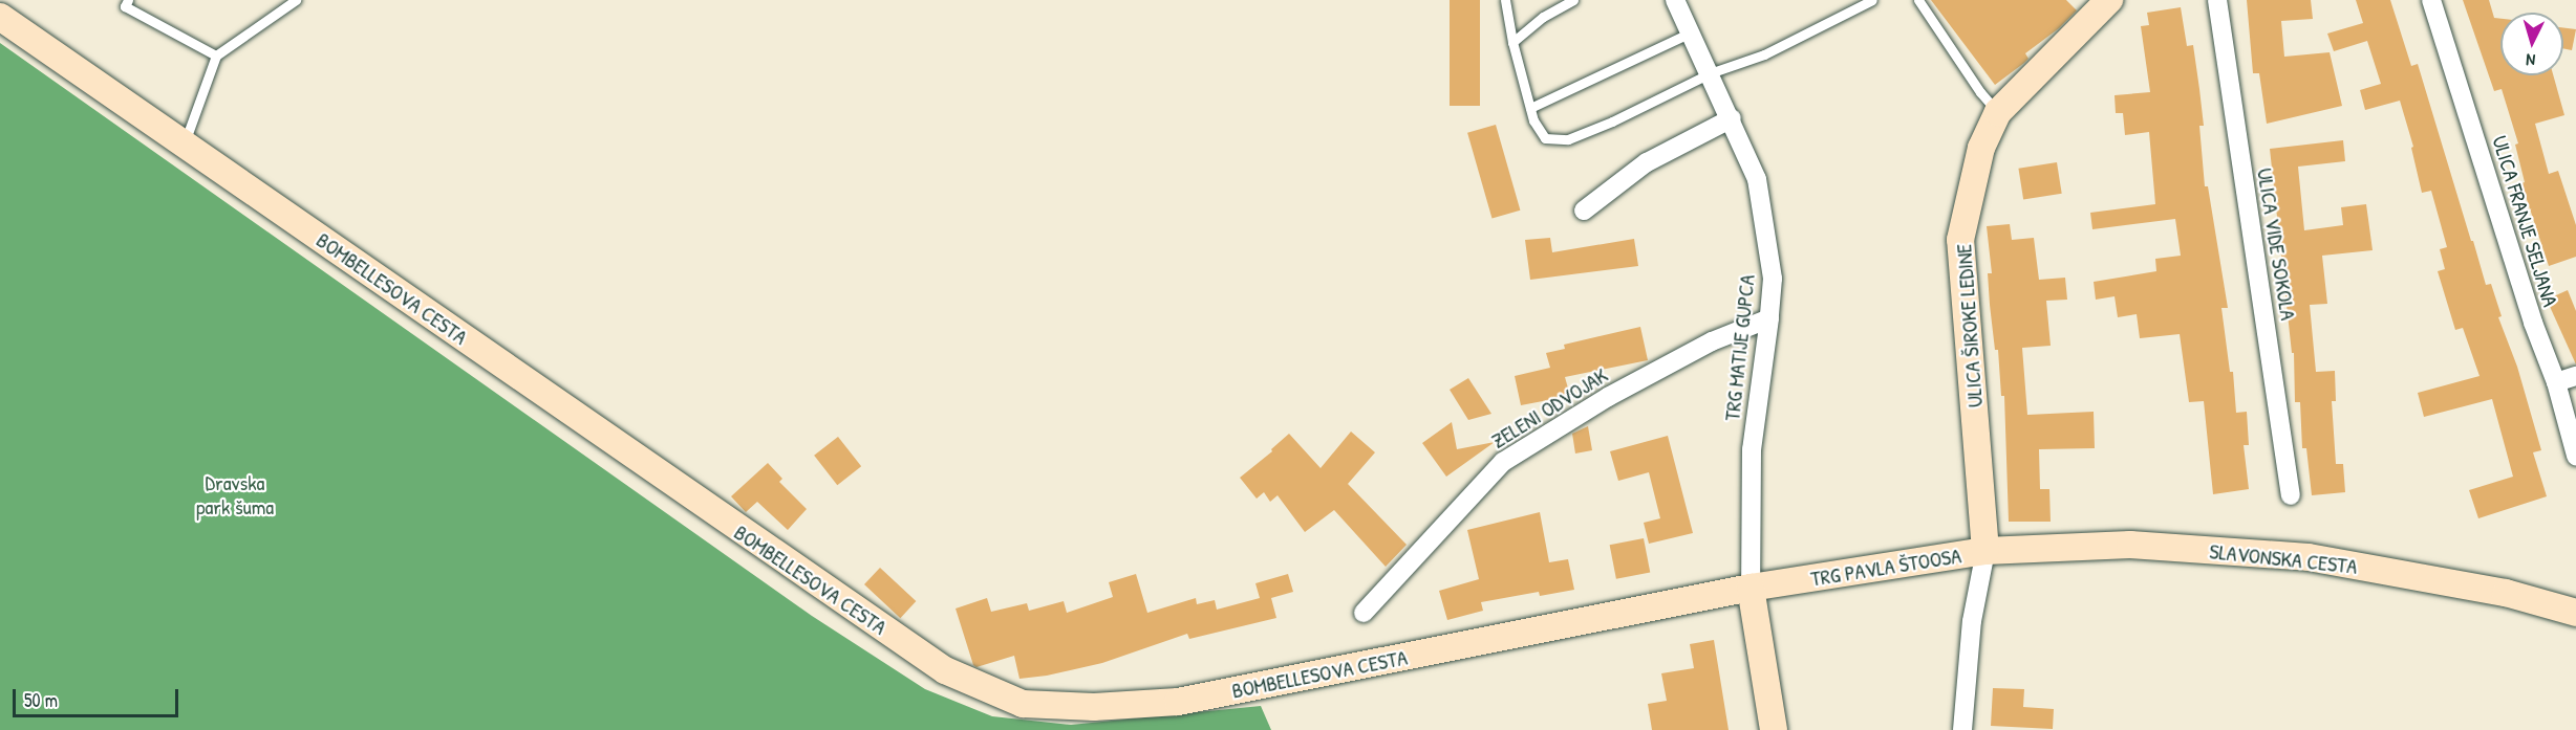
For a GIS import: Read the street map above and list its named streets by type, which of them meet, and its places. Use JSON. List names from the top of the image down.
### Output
{
  "streets": {
    "street": [
      "ULICA FRANJE SELJANA",
      "ULICA VIDE SOKOLA",
      "BOMBELLESOVA CESTA",
      "ULICA ŠIROKE LEDINE",
      "TRG MATIJE GUPCA",
      "ZELENI ODVOJAK",
      "SLAVONSKA CESTA",
      "TRG PAVLA ŠTOOSA"
    ]
  },
  "crossings": [
    ["BOMBELLESOVA CESTA", "TRG MATIJE GUPCA"],
    ["BOMBELLESOVA CESTA", "TRG PAVLA ŠTOOSA"],
    ["ULICA ŠIROKE LEDINE", "SLAVONSKA CESTA"],
    ["ULICA ŠIROKE LEDINE", "TRG PAVLA ŠTOOSA"],
    ["TRG MATIJE GUPCA", "ZELENI ODVOJAK"],
    ["TRG MATIJE GUPCA", "TRG PAVLA ŠTOOSA"],
    ["SLAVONSKA CESTA", "TRG PAVLA ŠTOOSA"]
  ],
  "parks": ["Dravska park šuma"],
  "scale_bar": "50 m",
  "north": "bottom"
}
